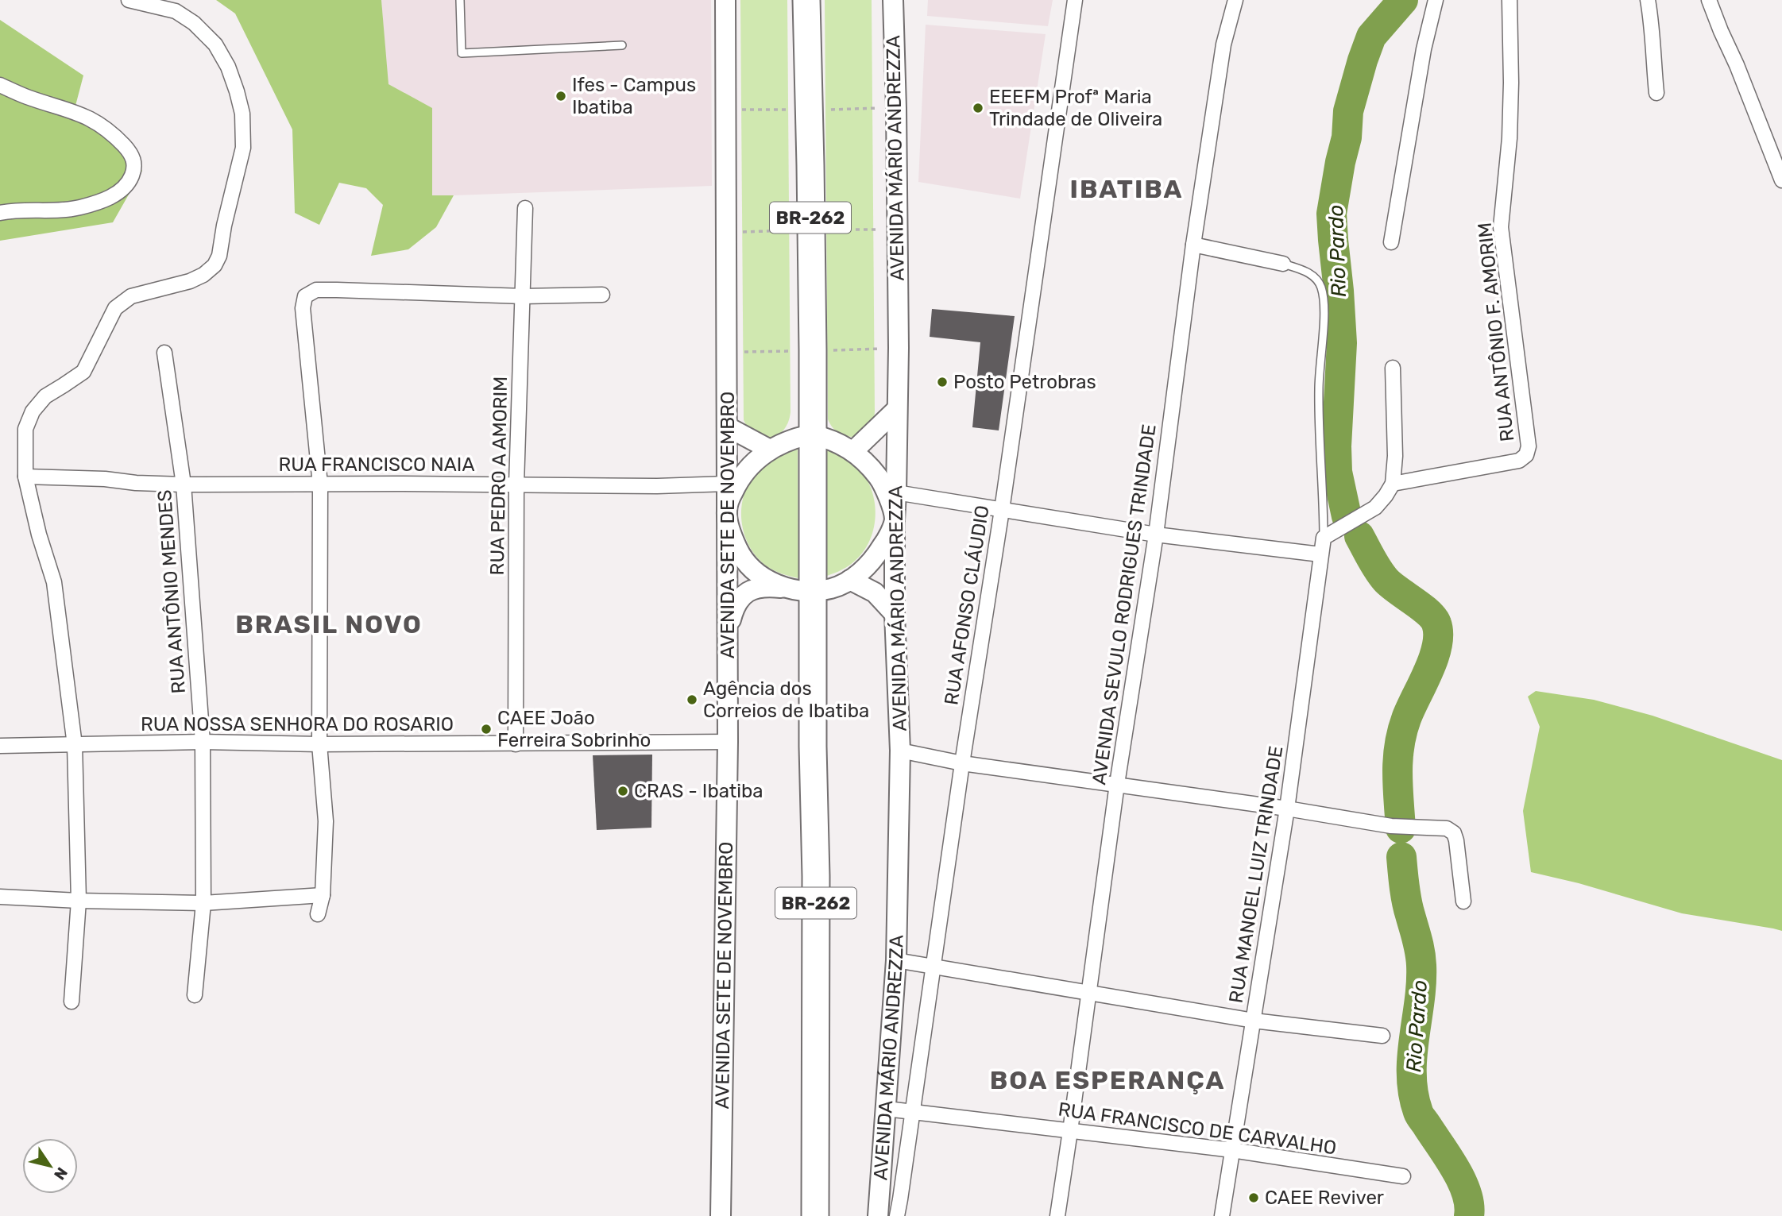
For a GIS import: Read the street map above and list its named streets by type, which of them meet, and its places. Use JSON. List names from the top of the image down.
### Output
{
  "streets": {
    "highway": ["BR-262"],
    "street": [
      "AVENIDA MÁRIO ANDREZZA",
      "RUA ANTÔNIO F. AMORIM",
      "RUA FRANCISCO NAIA",
      "RUA PEDRO A AMORIM",
      "AVENIDA SETE DE NOVEMBRO",
      "RUA ANTÔNIO MENDES",
      "AVENIDA SEVULO RODRIGUES TRINDADE",
      "RUA AFONSO CLÁUDIO",
      "RUA NOSSA SENHORA DO ROSARIO",
      "RUA MANOEL LUIZ TRINDADE",
      "RUA FRANCISCO DE CARVALHO"
    ]
  },
  "crossings": [
    ["AVENIDA MÁRIO ANDREZZA", "RUA FRANCISCO DE CARVALHO"],
    ["RUA FRANCISCO NAIA", "RUA PEDRO A AMORIM"],
    ["RUA FRANCISCO NAIA", "AVENIDA SETE DE NOVEMBRO"],
    ["RUA FRANCISCO NAIA", "RUA ANTÔNIO MENDES"],
    ["RUA PEDRO A AMORIM", "RUA NOSSA SENHORA DO ROSARIO"],
    ["AVENIDA SETE DE NOVEMBRO", "RUA NOSSA SENHORA DO ROSARIO"],
    ["RUA ANTÔNIO MENDES", "RUA NOSSA SENHORA DO ROSARIO"],
    ["AVENIDA SEVULO RODRIGUES TRINDADE", "RUA FRANCISCO DE CARVALHO"],
    ["RUA AFONSO CLÁUDIO", "RUA FRANCISCO DE CARVALHO"],
    ["RUA MANOEL LUIZ TRINDADE", "RUA FRANCISCO DE CARVALHO"]
  ],
  "districts": ["IBATIBA", "BRASIL NOVO", "BOA ESPERANÇA"],
  "water": ["Rio Pardo"],
  "places": [
    "Ifes - Campus Ibatiba",
    "EEEFM Profª Maria Trindade de Oliveira",
    "Posto Petrobras",
    "Agência dos Correios de Ibatiba",
    "CAEE João Ferreira Sobrinho",
    "CRAS - Ibatiba",
    "CAEE Reviver"
  ],
  "north": "bottom right"
}
